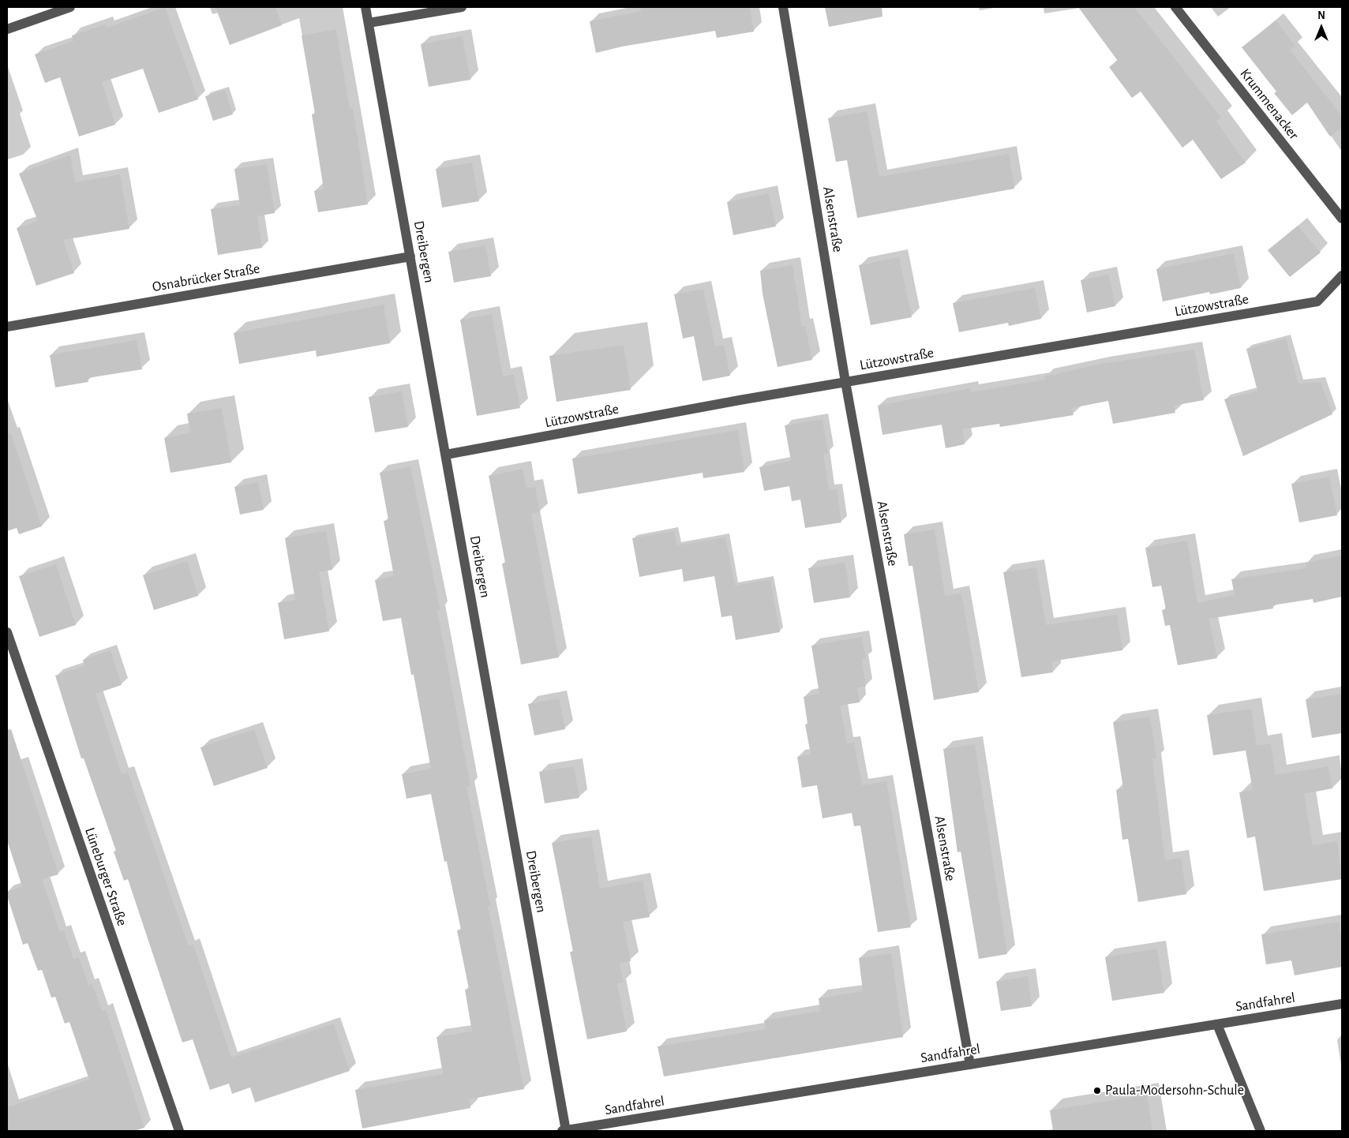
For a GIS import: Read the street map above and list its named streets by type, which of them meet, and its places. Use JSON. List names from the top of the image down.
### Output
{
  "streets": {
    "street": [
      "Krummenacker",
      "Alsenstraße",
      "Dreibergen",
      "Osnabrücker Straße",
      "Lützowstraße",
      "Lüneburger Straße",
      "Sandfahrel"
    ]
  },
  "crossings": [
    ["Alsenstraße", "Lützowstraße"],
    ["Alsenstraße", "Sandfahrel"],
    ["Dreibergen", "Osnabrücker Straße"],
    ["Dreibergen", "Lützowstraße"],
    ["Dreibergen", "Sandfahrel"]
  ],
  "places": ["Paula-Modersohn-Schule"],
  "north": "top"
}
